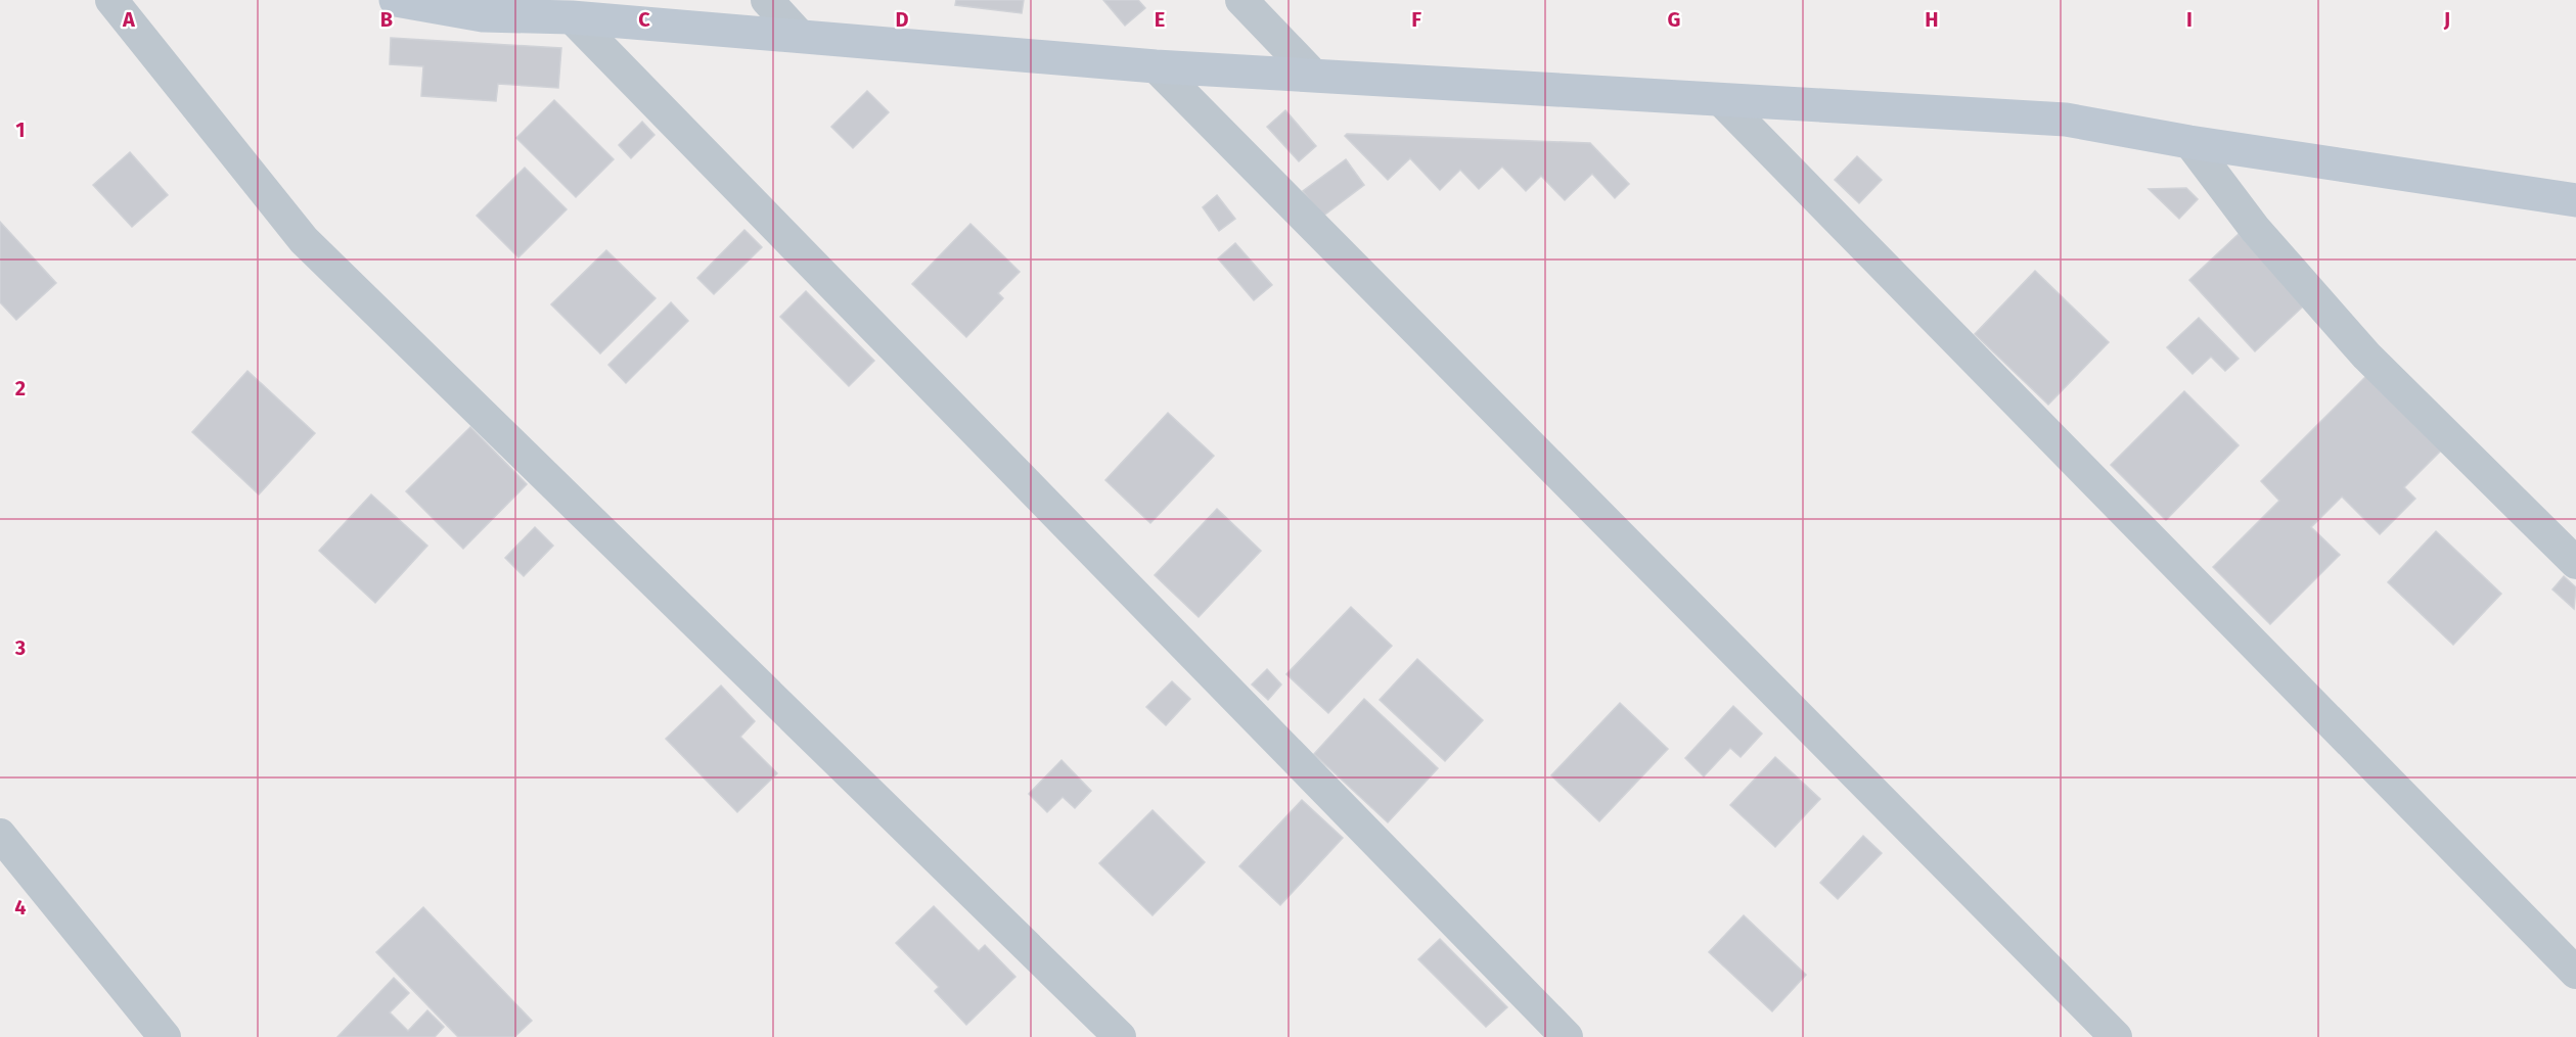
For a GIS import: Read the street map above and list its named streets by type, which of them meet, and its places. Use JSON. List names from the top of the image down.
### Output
{
  "grid": {
    "columns": [
      "A",
      "B",
      "C",
      "D",
      "E",
      "F",
      "G",
      "H",
      "I",
      "J"
    ],
    "rows": [
      "1",
      "2",
      "3",
      "4"
    ]
  }
}
